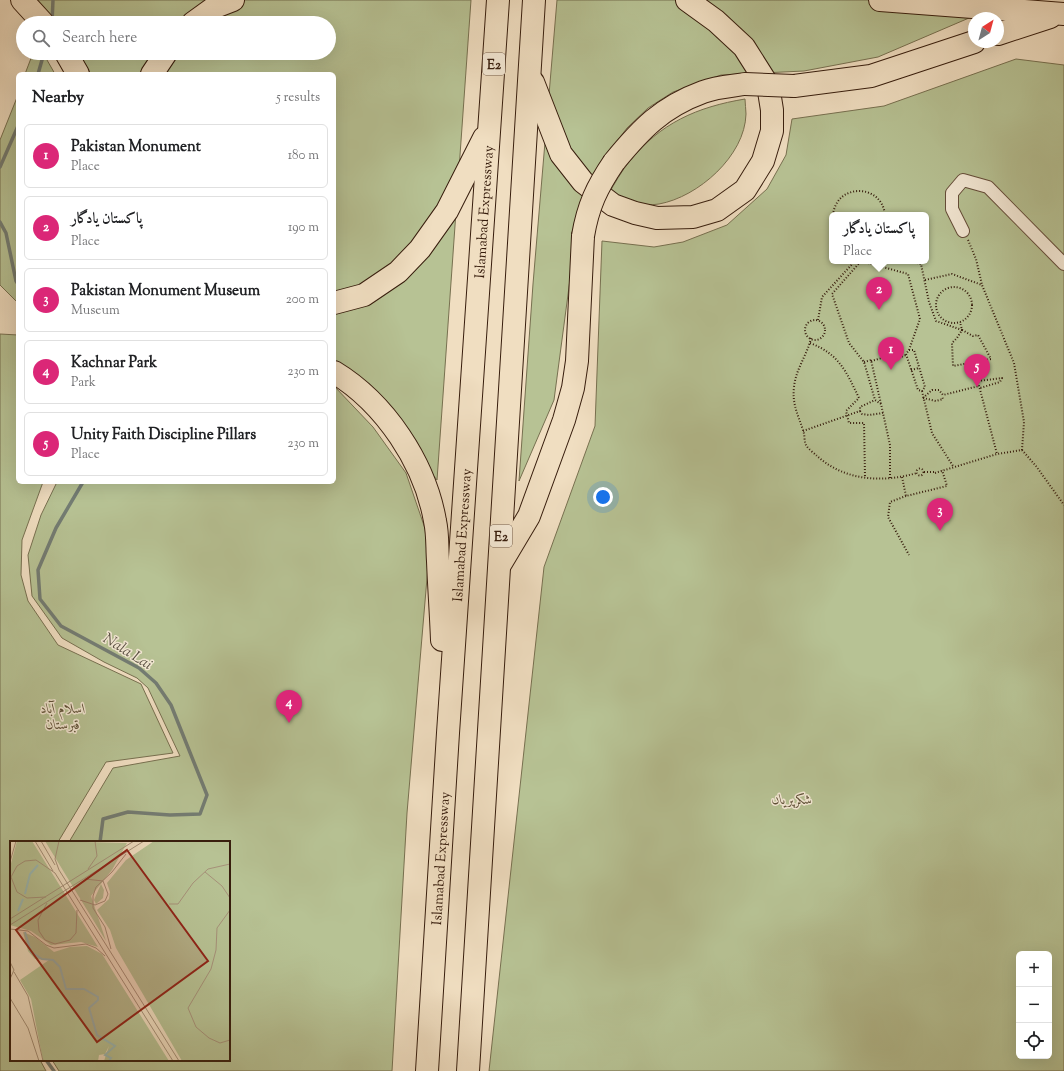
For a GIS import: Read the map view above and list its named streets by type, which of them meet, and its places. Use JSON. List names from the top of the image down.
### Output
{
  "streets": {
    "highway": ["E2", "Islamabad Expressway"]
  },
  "water": ["Nala Lai"],
  "parks": ["اسلام آباد قبرستان", "شکرپریاں"],
  "north": "top right",
  "page": {
    "search": "Search here",
    "heading": ["Nearby", "5 results"],
    "list": [
      {
        "mark": "1",
        "name": "Pakistan Monument",
        "note": "Place",
        "value": "180 m"
      },
      {
        "mark": "2",
        "name": "پاکستان یادگار",
        "note": "Place",
        "value": "190 m"
      },
      {
        "mark": "3",
        "name": "Pakistan Monument Museum",
        "note": "Museum",
        "value": "200 m"
      },
      {
        "mark": "4",
        "name": "Kachnar Park",
        "note": "Park",
        "value": "230 m"
      },
      {
        "mark": "5",
        "name": "Unity Faith Discipline Pillars",
        "note": "Place",
        "value": "230 m"
      }
    ],
    "popup": ["پاکستان یادگار", "Place"],
    "pins": [
      "2",
      "1",
      "5",
      "3",
      "4"
    ],
    "map_buttons": ["+", "−"]
  }
}
